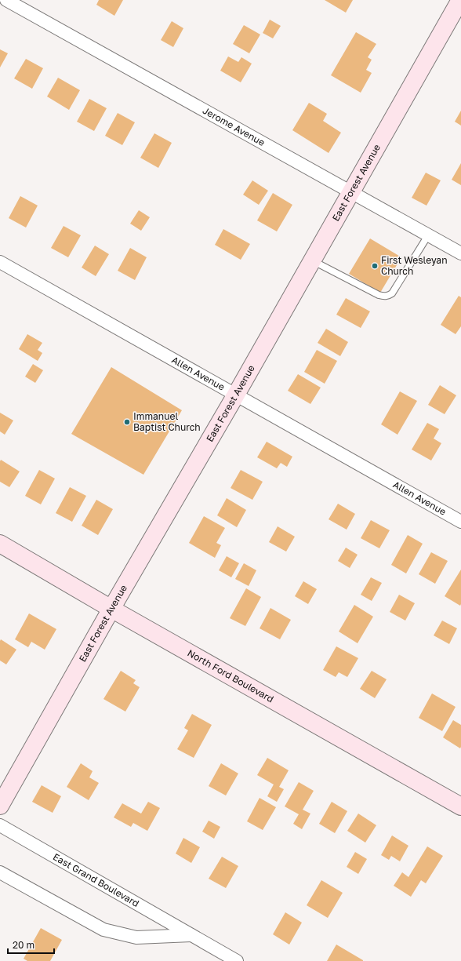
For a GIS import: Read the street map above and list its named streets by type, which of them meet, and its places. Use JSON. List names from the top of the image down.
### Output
{
  "streets": {
    "street": [
      "Jerome Avenue",
      "East Forest Avenue",
      "Allen Avenue",
      "North Ford Boulevard",
      "East Grand Boulevard"
    ]
  },
  "crossings": [
    ["Jerome Avenue", "East Forest Avenue"],
    ["East Forest Avenue", "Allen Avenue"],
    ["East Forest Avenue", "North Ford Boulevard"]
  ],
  "places": ["First Wesleyan Church", "Immanuel Baptist Church"],
  "scale_bar": "20 m"
}
